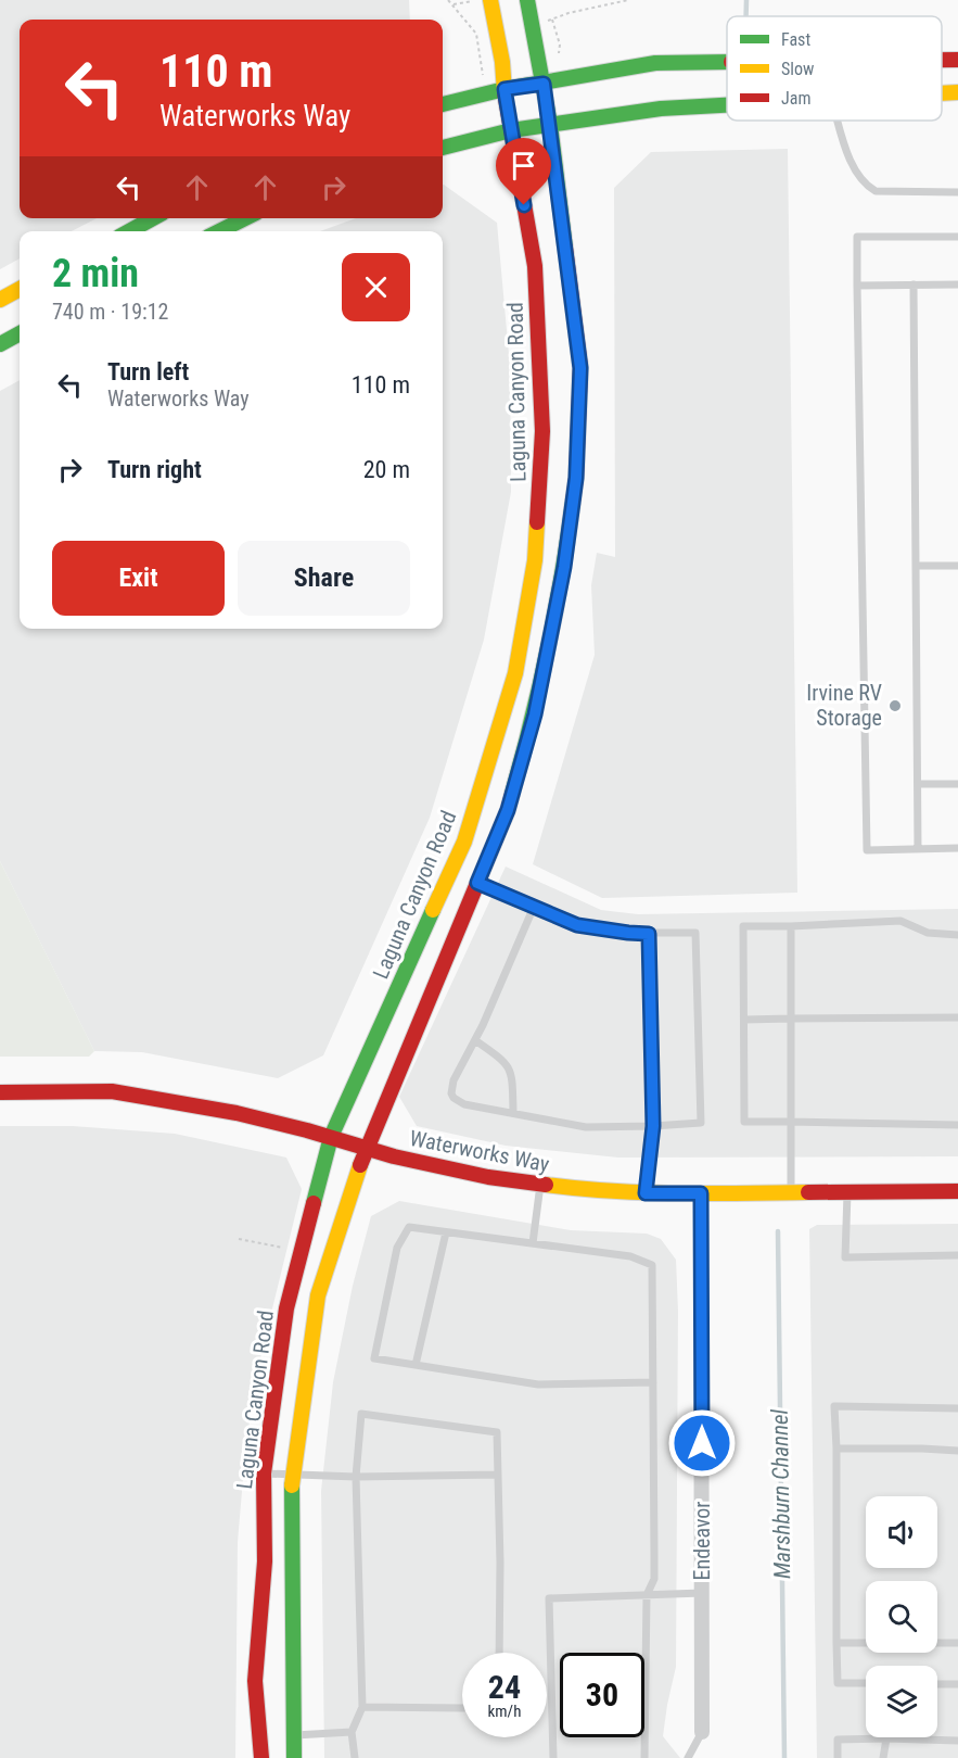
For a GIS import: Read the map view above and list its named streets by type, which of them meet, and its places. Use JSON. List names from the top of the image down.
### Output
{
  "streets": {
    "main road": ["Laguna Canyon Road", "Waterworks Way"],
    "street": ["Endeavor"]
  },
  "crossings": [
    ["Laguna Canyon Road", "Waterworks Way"],
    ["Waterworks Way", "Endeavor"]
  ],
  "water": ["Marshburn Channel"],
  "places": ["Irvine RV Storage"],
  "legend": ["Fast", "Slow", "Jam"],
  "page": {
    "turn": ["110 m", "Waterworks Way"],
    "heading": ["2 min", "740 m · 19:12"],
    "list": [
      {
        "name": "Turn left",
        "note": "Waterworks Way",
        "value": "110 m"
      },
      {
        "name": "Turn right",
        "value": "20 m"
      }
    ],
    "buttons": ["Exit", "Share"],
    "speed": "24 km/h",
    "limit": "30"
  }
}
